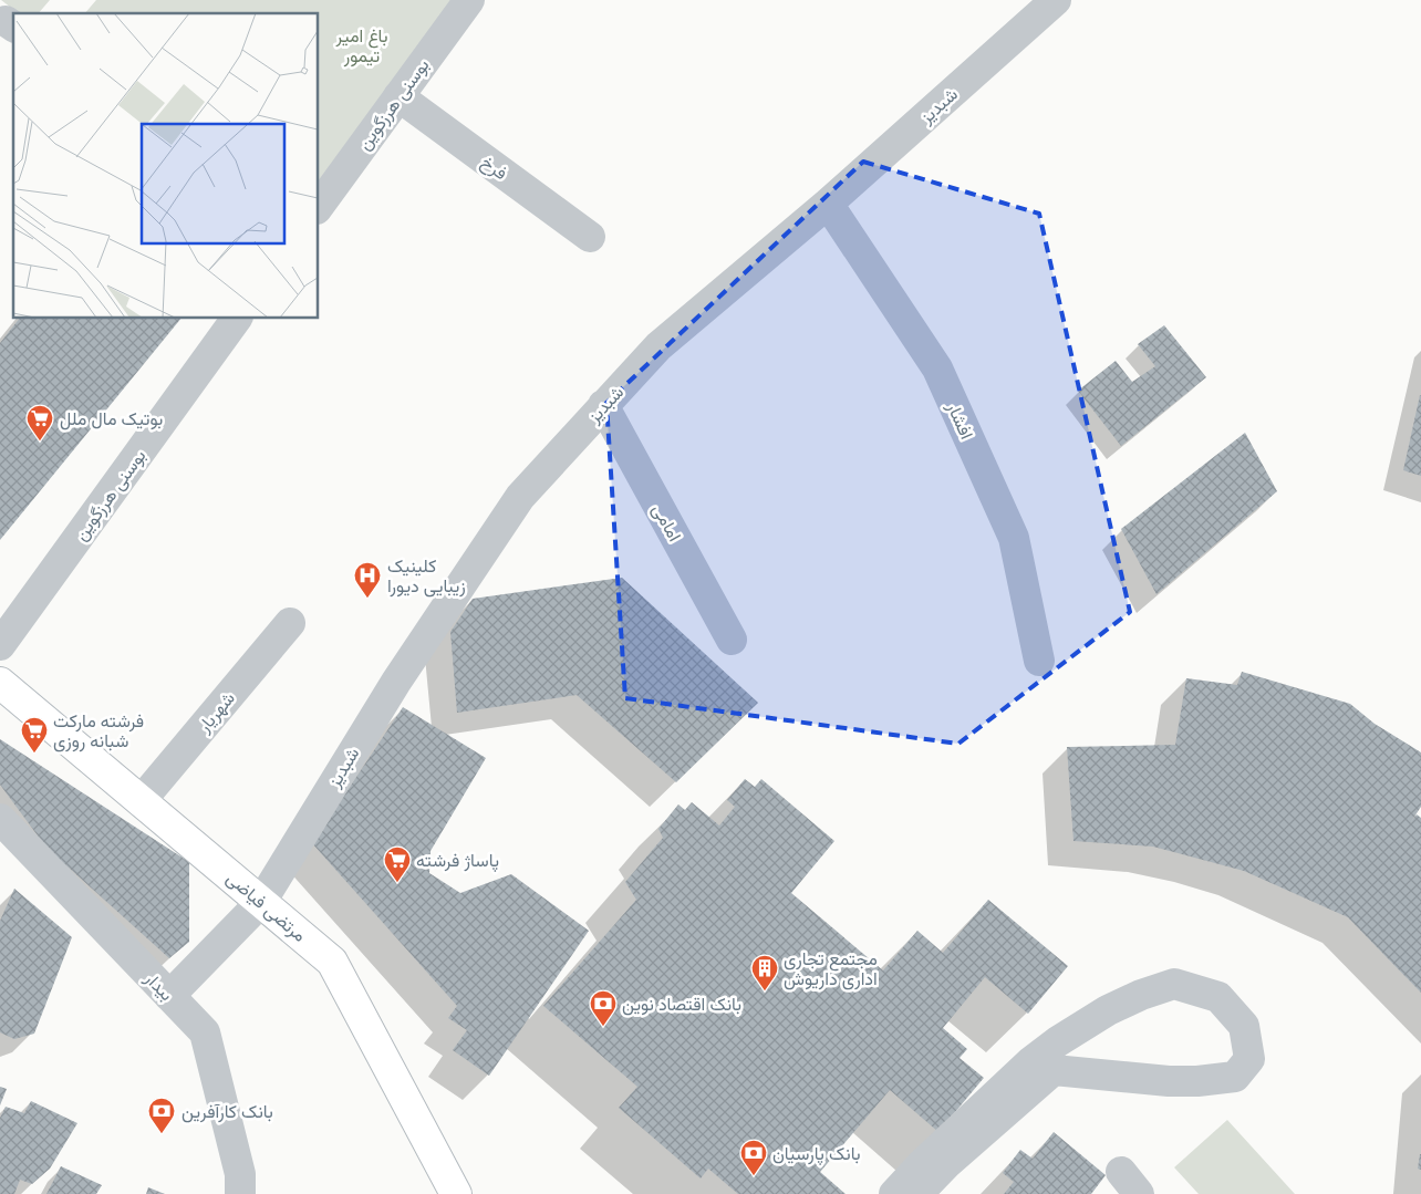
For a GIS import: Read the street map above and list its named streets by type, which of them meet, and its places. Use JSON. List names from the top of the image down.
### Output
{
  "streets": {
    "main road": ["مرتضی فیاضی"],
    "street": [
      "بوسنی هرزگوین",
      "شبدیز",
      "فرخ",
      "افشار",
      "امامی",
      "شهریار",
      "بیدار"
    ]
  },
  "crossings": [
    ["بوسنی هرزگوین", "فرخ"],
    ["شبدیز", "افشار"],
    ["شبدیز", "امامی"],
    ["شبدیز", "مرتضی فیاضی"],
    ["شبدیز", "بیدار"],
    ["شهریار", "مرتضی فیاضی"]
  ],
  "parks": ["باغ امیر تیمور"],
  "places": {
    "supermarket": ["بوتیک مال ملل", "فرشته مارکت شبانه روزی", "پاساژ فرشته"],
    "hospital": ["کلینیک زیبایی دیورا"],
    "building": ["مجتمع تجاری اداری داریوش"],
    "bank": ["بانک اقتصاد نوین", "بانک کارآفرین", "بانک پارسیان"]
  }
}
